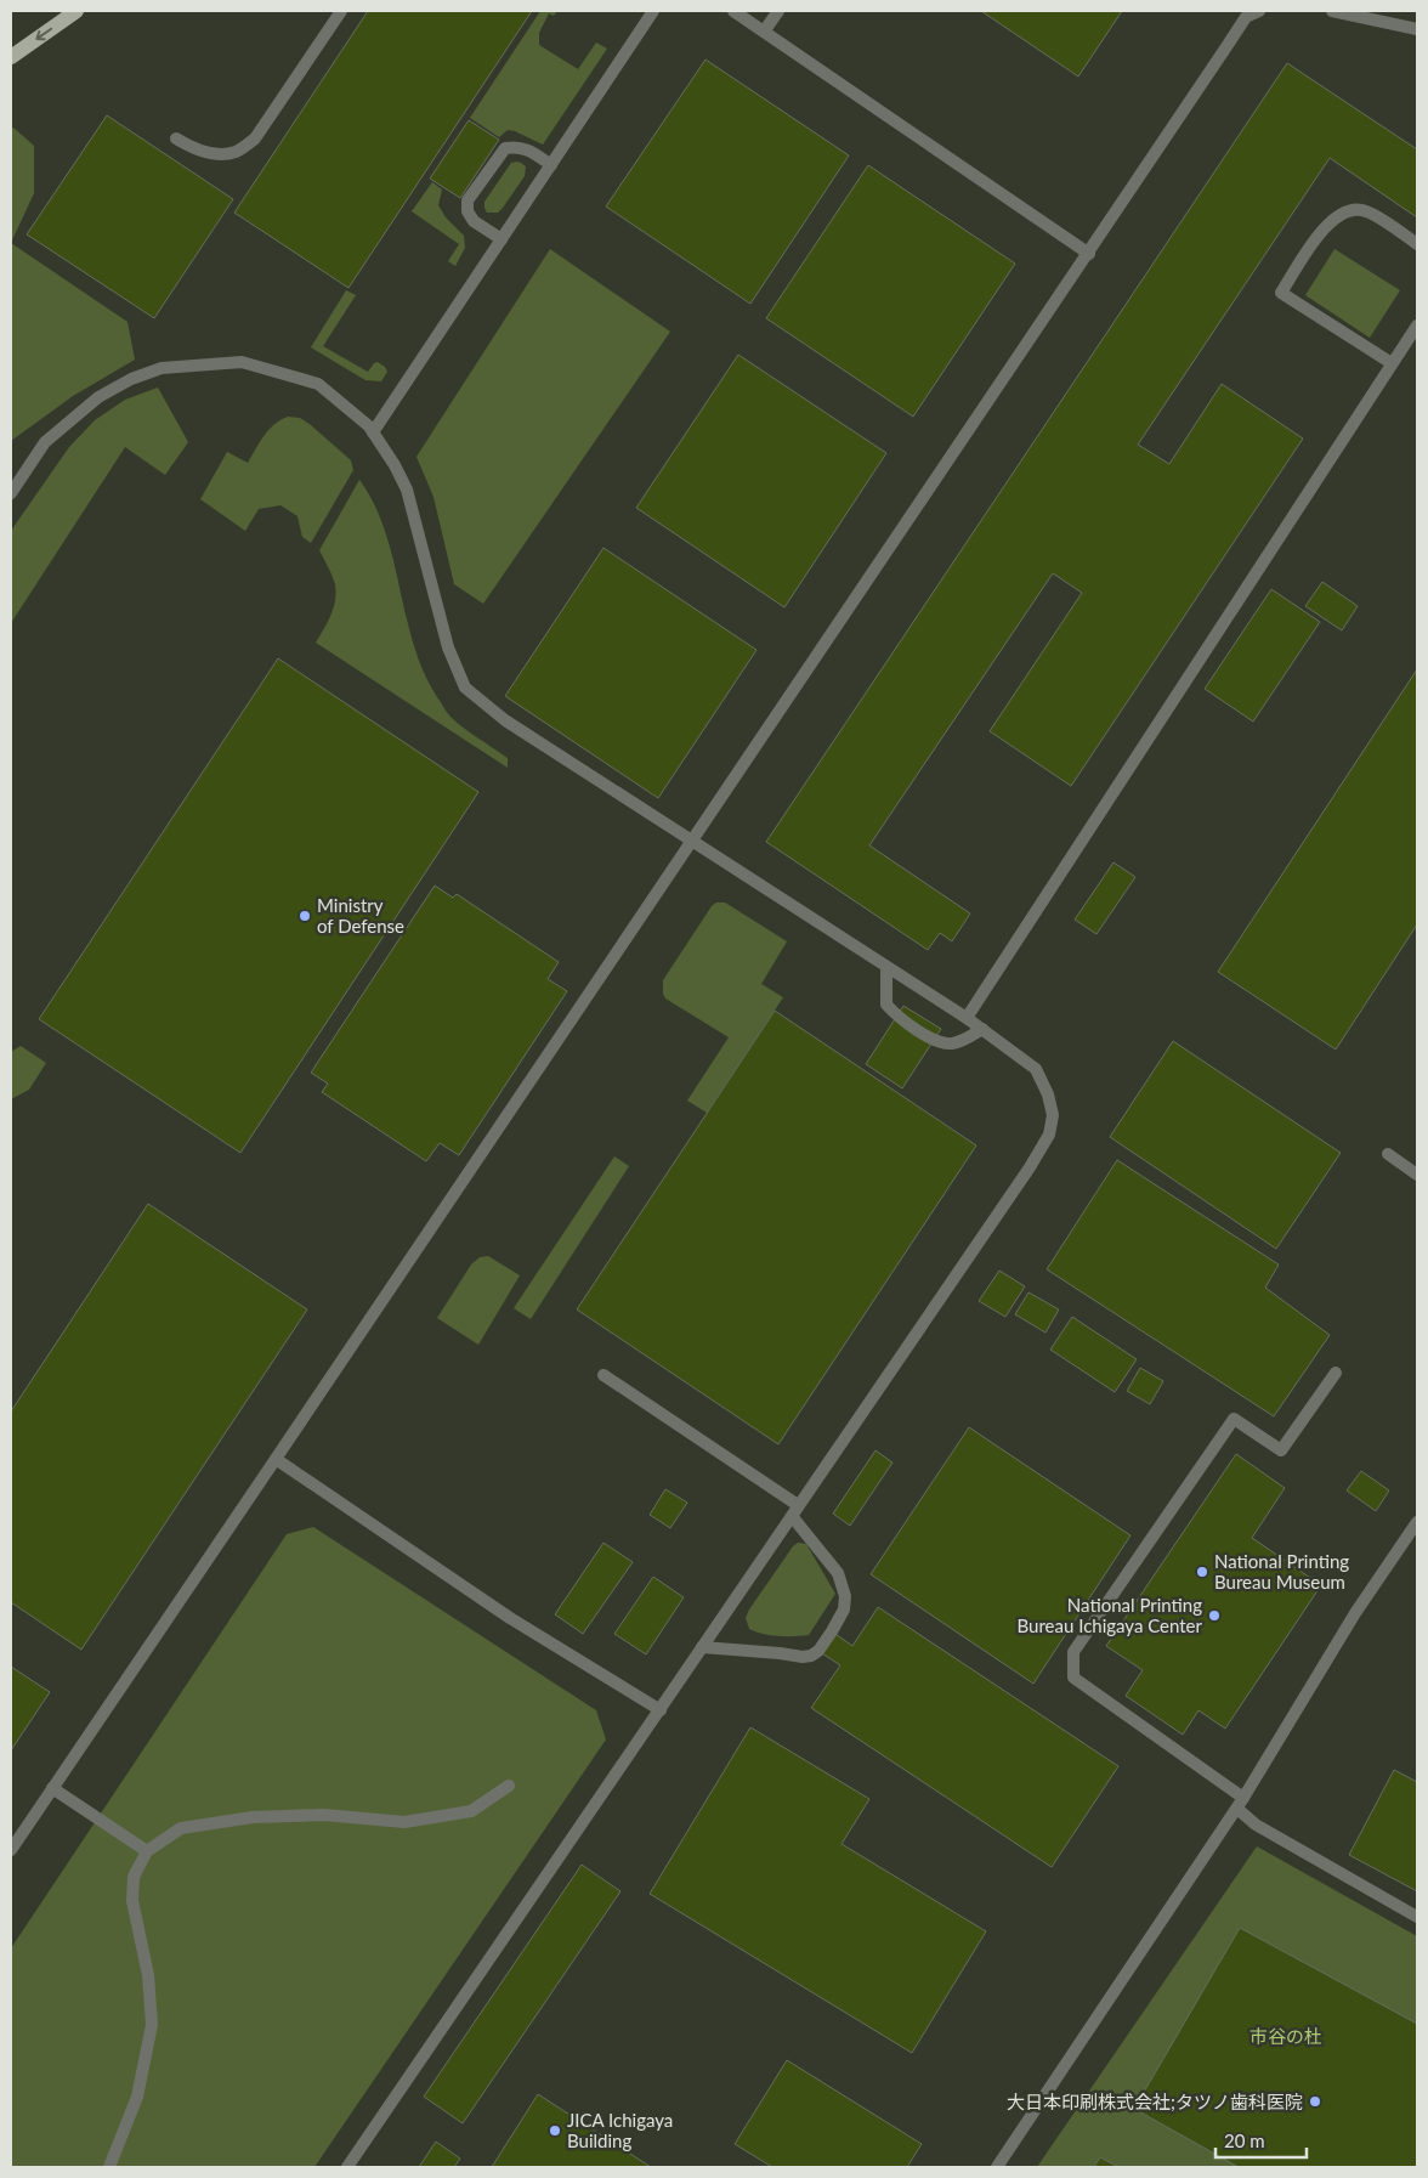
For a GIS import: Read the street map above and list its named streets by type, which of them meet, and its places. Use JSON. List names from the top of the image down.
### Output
{
  "parks": ["市谷の杜"],
  "places": [
    "Ministry of Defense",
    "National Printing Bureau Museum",
    "National Printing Bureau Ichigaya Center",
    "大日本印刷株式会社;タツノ歯科医院",
    "JICA Ichigaya Building"
  ],
  "scale_bar": "20 m"
}
